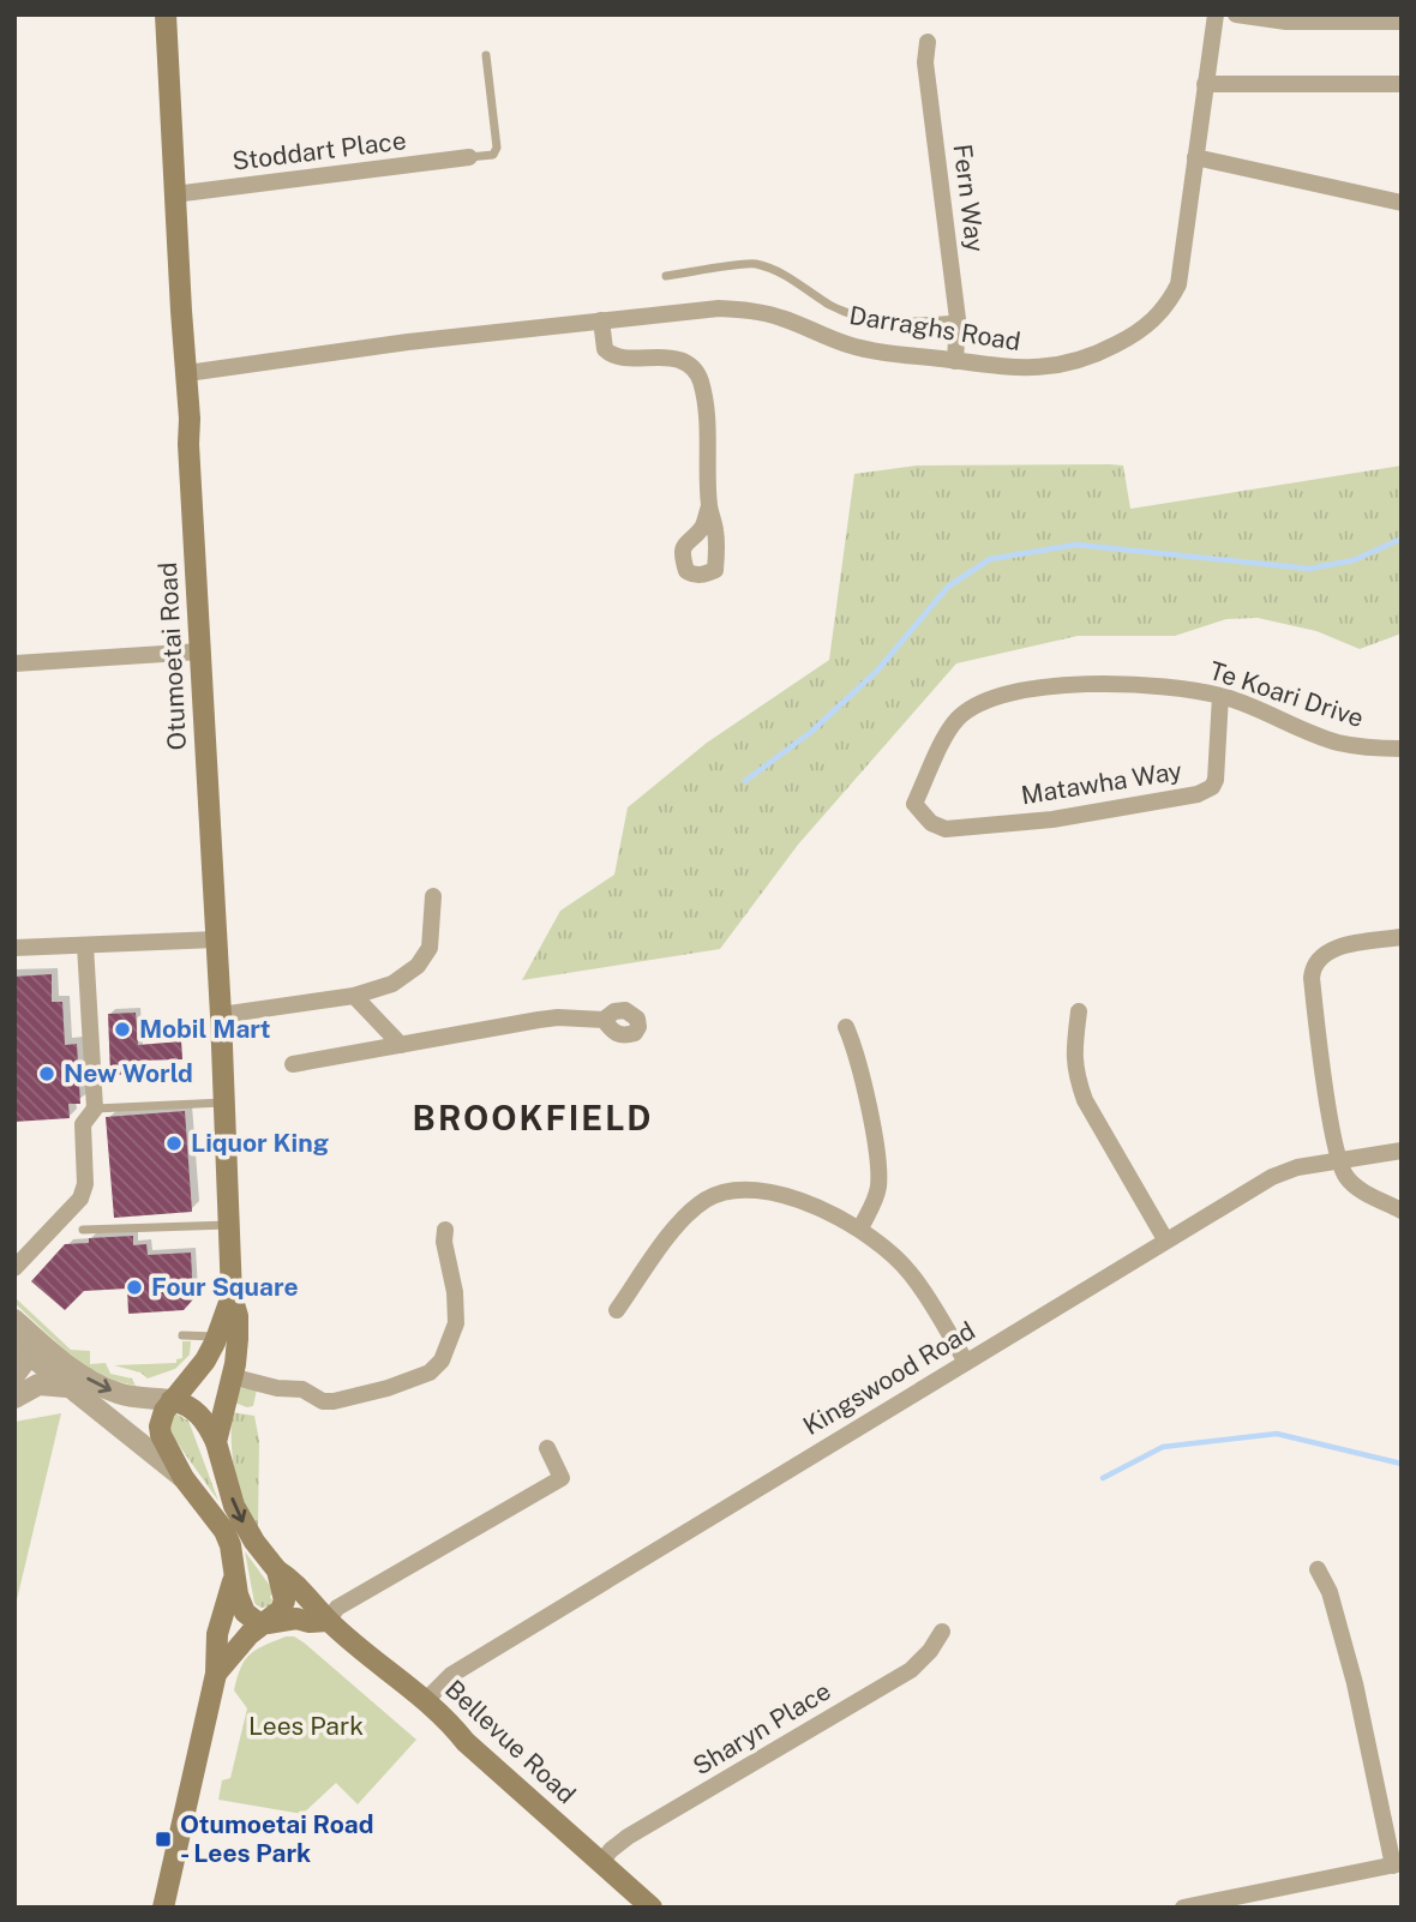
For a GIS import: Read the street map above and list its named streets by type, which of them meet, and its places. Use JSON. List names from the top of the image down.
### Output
{
  "streets": {
    "main road": ["Otumoetai Road", "Bellevue Road"],
    "street": [
      "Stoddart Place",
      "Fern Way",
      "Darraghs Road",
      "Te Koari Drive",
      "Matawha Way",
      "Kingswood Road",
      "Sharyn Place"
    ]
  },
  "crossings": [
    ["Stoddart Place", "Otumoetai Road"],
    ["Fern Way", "Darraghs Road"],
    ["Darraghs Road", "Otumoetai Road"],
    ["Otumoetai Road", "Bellevue Road"],
    ["Te Koari Drive", "Matawha Way"],
    ["Kingswood Road", "Bellevue Road"],
    ["Sharyn Place", "Bellevue Road"]
  ],
  "districts": ["BROOKFIELD"],
  "parks": ["Lees Park"],
  "places": {
    "other": [
      "Mobil Mart",
      "New World",
      "Liquor King",
      "Four Square"
    ],
    "transit": ["Otumoetai Road - Lees Park"]
  }
}
